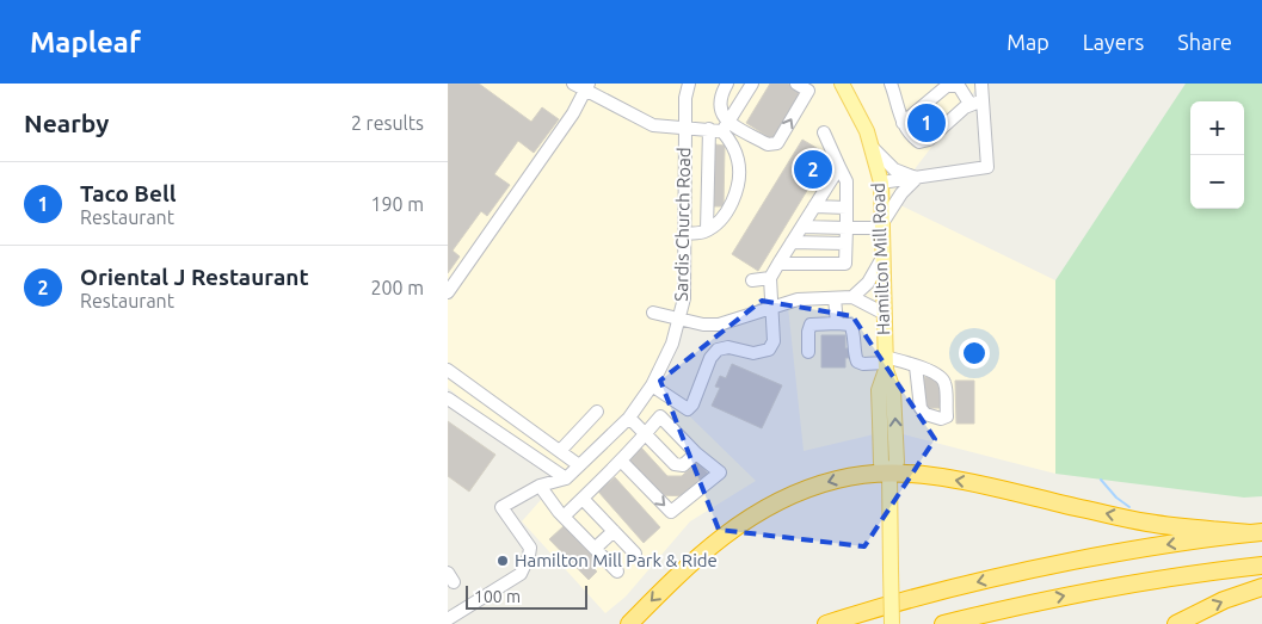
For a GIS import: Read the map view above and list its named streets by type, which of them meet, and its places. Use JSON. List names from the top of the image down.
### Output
{
  "streets": {
    "main road": ["Hamilton Mill Road"],
    "street": ["Sardis Church Road"]
  },
  "places": ["Hamilton Mill Park & Ride"],
  "scale_bar": "100 m",
  "page": {
    "header": "Mapleaf",
    "nav": ["Map", "Layers", "Share"],
    "heading": ["Nearby", "2 results"],
    "map_buttons": ["+", "−"],
    "pins": ["1", "2"],
    "list": [
      {
        "mark": "1",
        "name": "Taco Bell",
        "note": "Restaurant",
        "value": "190 m"
      },
      {
        "mark": "2",
        "name": "Oriental J Restaurant",
        "note": "Restaurant",
        "value": "200 m"
      }
    ],
    "scale": "100 m"
  }
}
